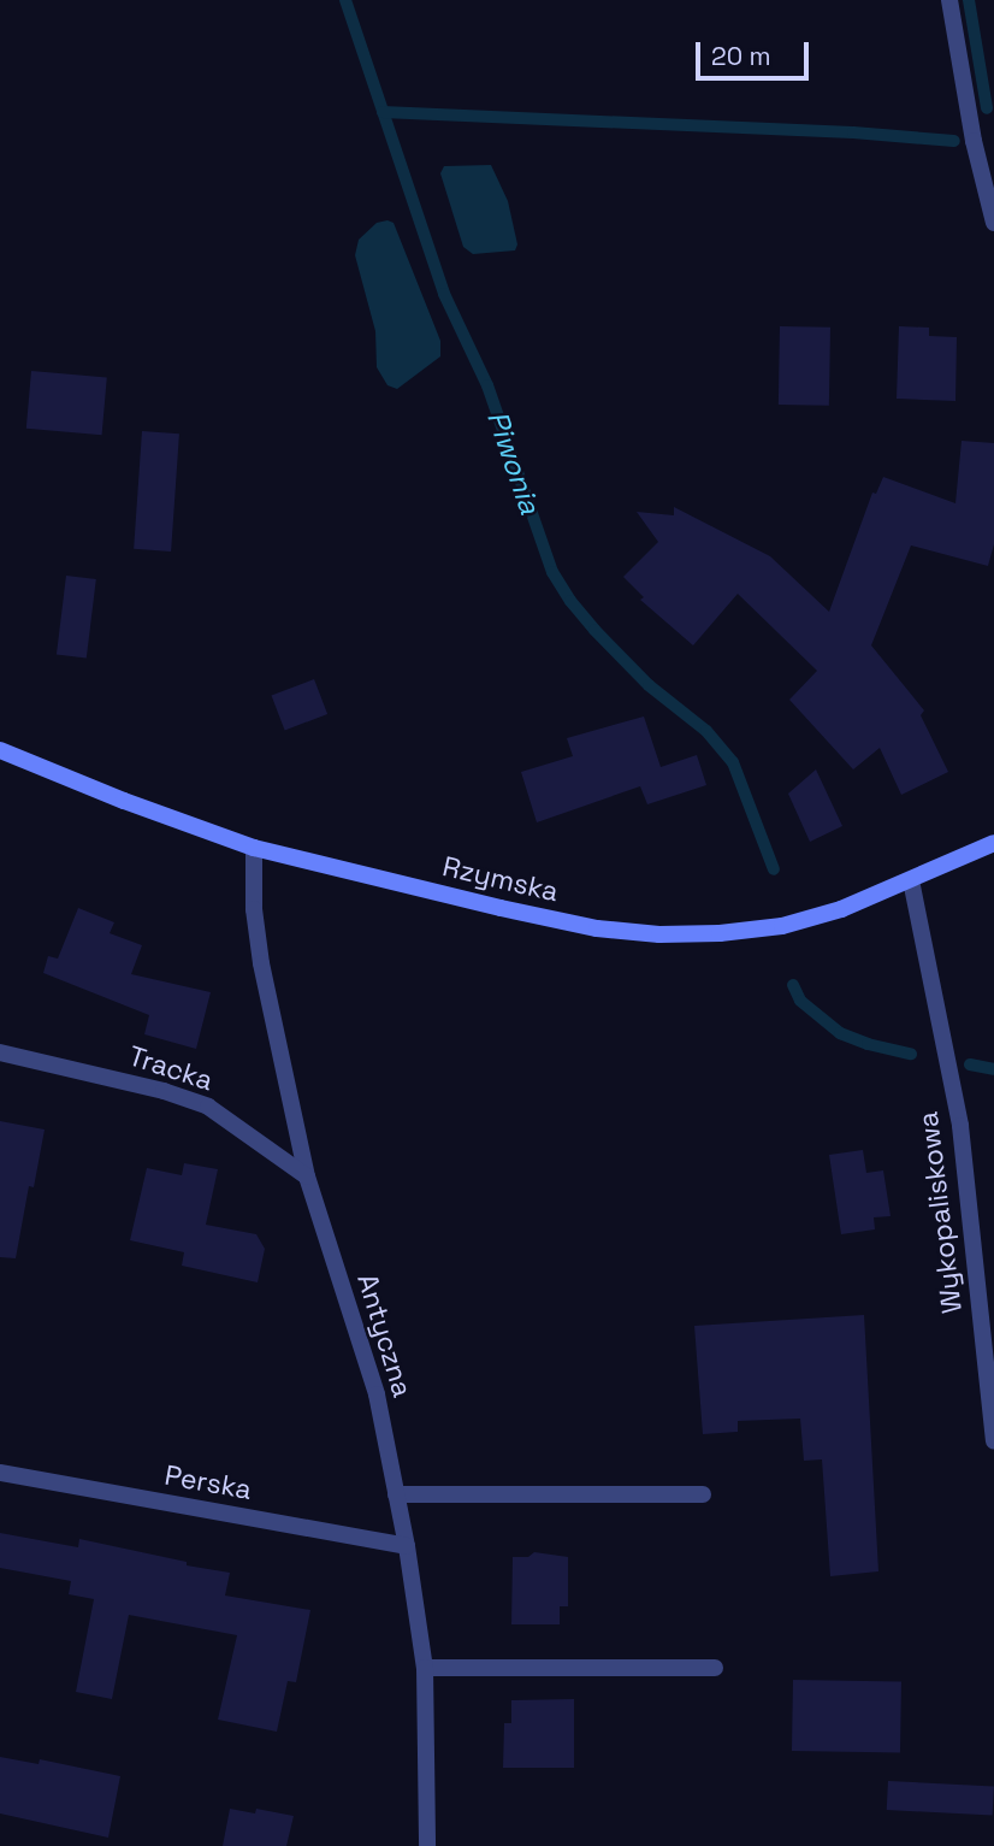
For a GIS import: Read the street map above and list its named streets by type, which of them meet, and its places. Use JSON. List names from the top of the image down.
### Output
{
  "streets": {
    "main road": ["Rzymska"],
    "street": [
      "Tracka",
      "Wykopaliskowa",
      "Antyczna",
      "Perska"
    ]
  },
  "crossings": [
    ["Rzymska", "Wykopaliskowa"],
    ["Rzymska", "Antyczna"],
    ["Tracka", "Antyczna"],
    ["Antyczna", "Perska"]
  ],
  "water": ["Piwonia"],
  "scale_bar": "20 m"
}
